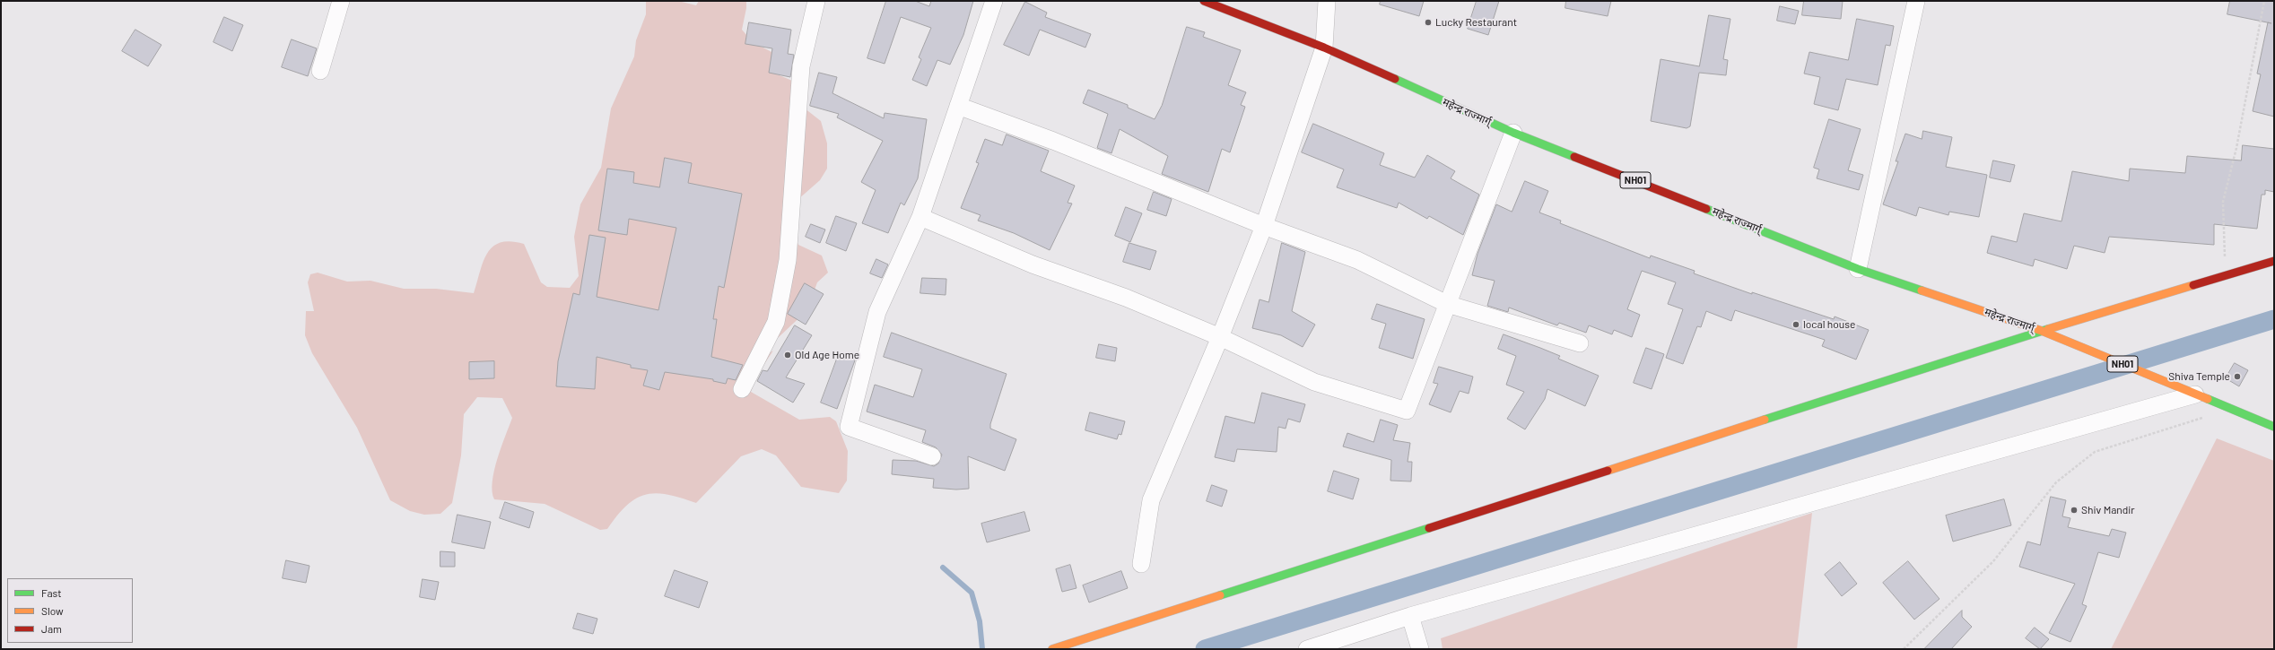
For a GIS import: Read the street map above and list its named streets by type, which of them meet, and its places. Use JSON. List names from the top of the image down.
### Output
{
  "streets": {
    "main road": ["महेन्द्र राज्मार्ग्", "NH01"]
  },
  "places": [
    "Lucky Restaurant",
    "local house",
    "Old Age Home",
    "Shiva Temple",
    "Shiv Mandir"
  ],
  "legend": ["Fast", "Slow", "Jam"]
}
